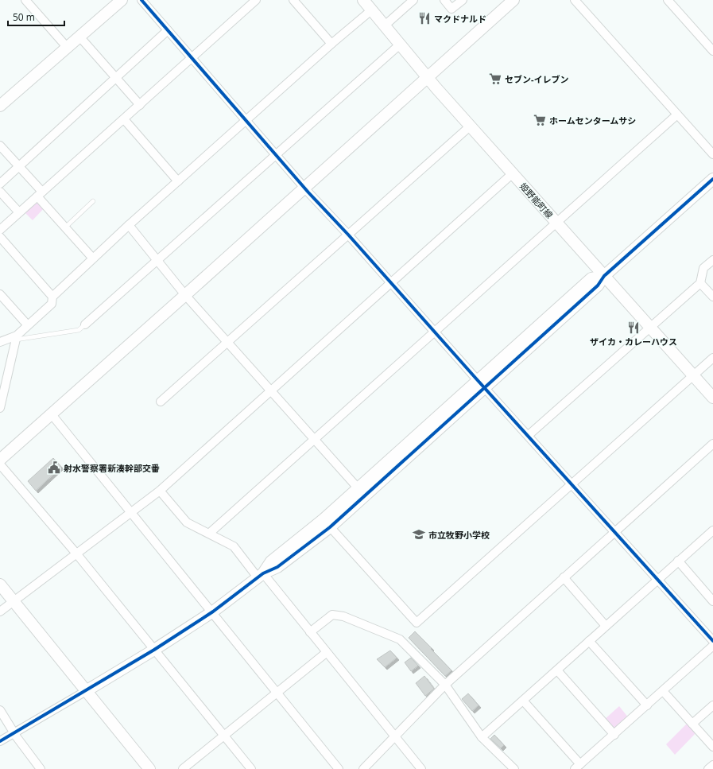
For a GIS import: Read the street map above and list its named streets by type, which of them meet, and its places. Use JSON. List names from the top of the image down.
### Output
{
  "streets": {
    "street": ["姫野能町線"]
  },
  "places": {
    "restaurant": ["マクドナルド", "ザイカ・カレーハウス"],
    "supermarket": ["セブン-イレブン", "ホームセンタームサシ"],
    "public building": ["射水警察署新湊幹部交番"],
    "school or university": ["市立牧野小学校"]
  },
  "scale_bar": "50 m"
}
